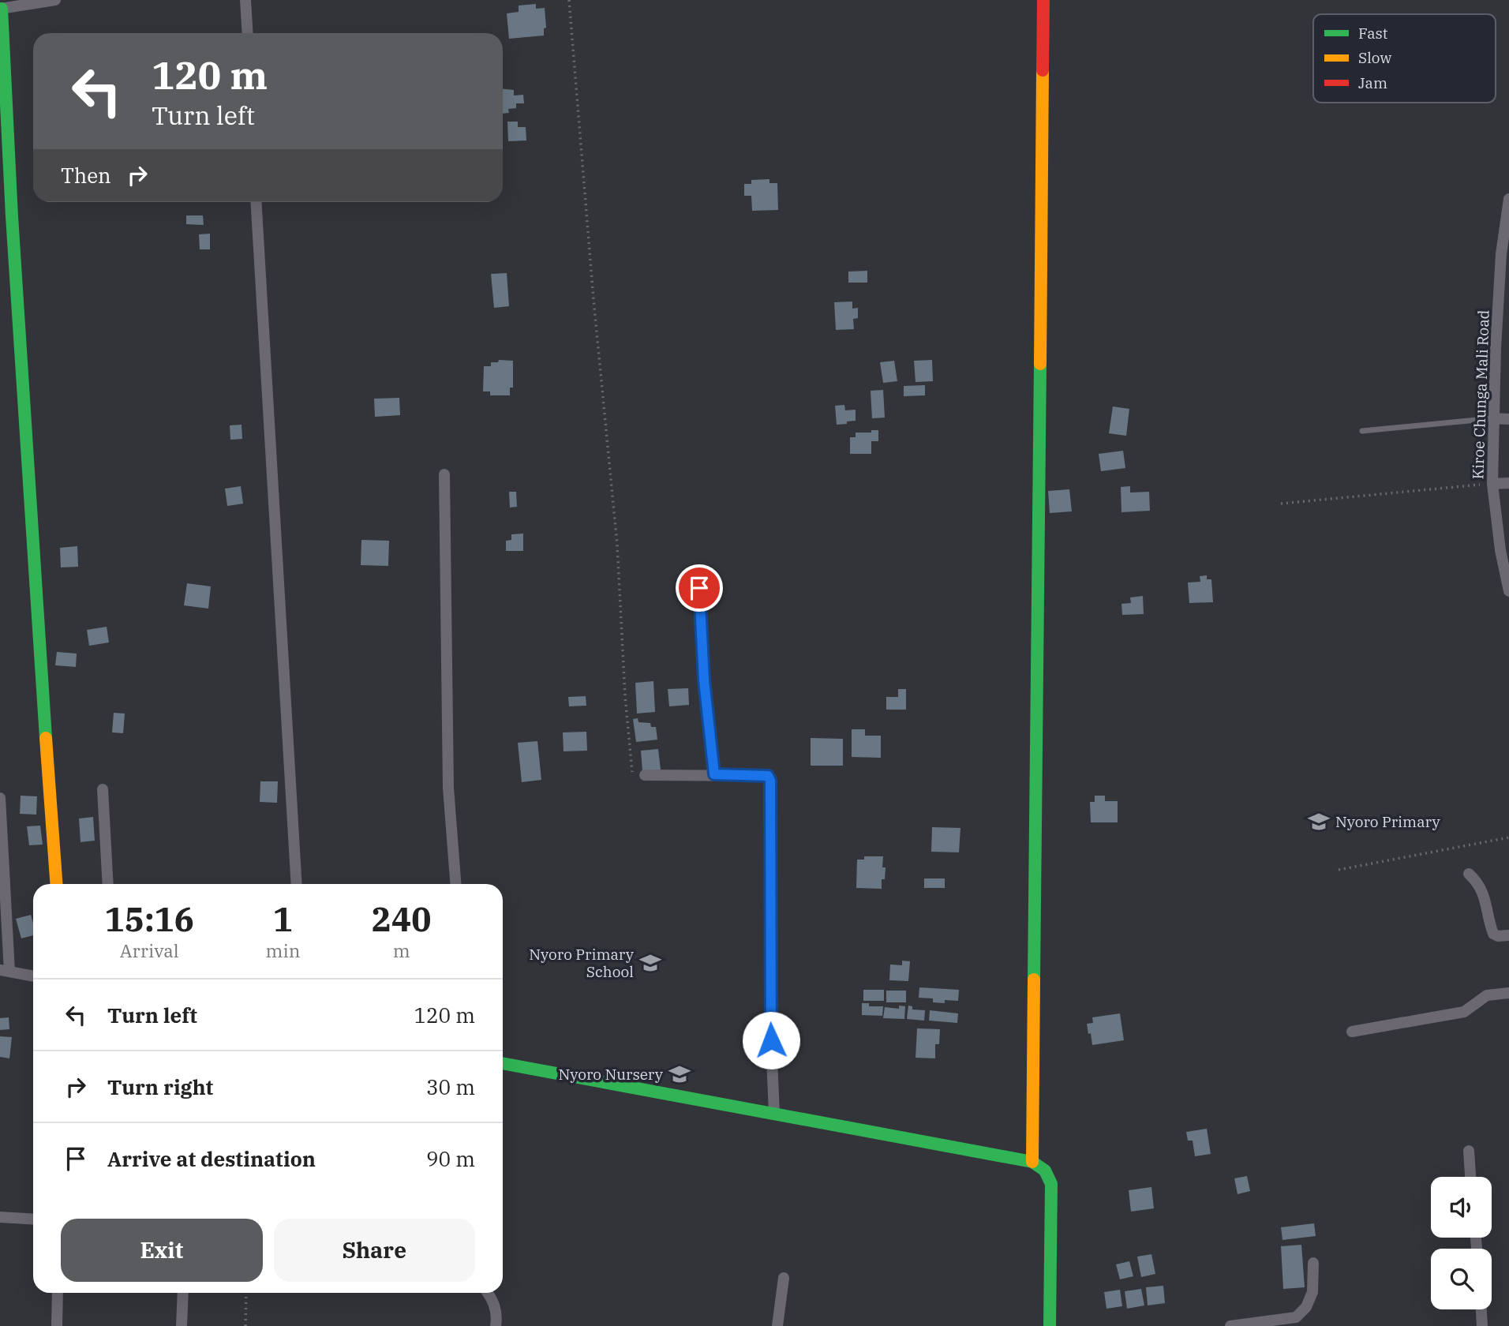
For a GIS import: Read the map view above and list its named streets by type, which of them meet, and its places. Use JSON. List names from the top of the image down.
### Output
{
  "streets": {
    "street": ["Kiroe Chunga Mali Road"]
  },
  "places": {
    "school or university": ["Nyoro Primary", "Nyoro Primary School", "Nyoro Nursery"]
  },
  "legend": ["Fast", "Slow", "Jam"],
  "page": {
    "turn": ["120 m", "Turn left"],
    "then": "Then",
    "eta": [
      "15:16",
      "Arrival",
      "1",
      "min",
      "240",
      "m"
    ],
    "list": [
      {
        "name": "Turn left",
        "value": "120 m"
      },
      {
        "name": "Turn right",
        "value": "30 m"
      },
      {
        "name": "Arrive at destination",
        "value": "90 m"
      }
    ],
    "buttons": ["Exit", "Share"]
  }
}
